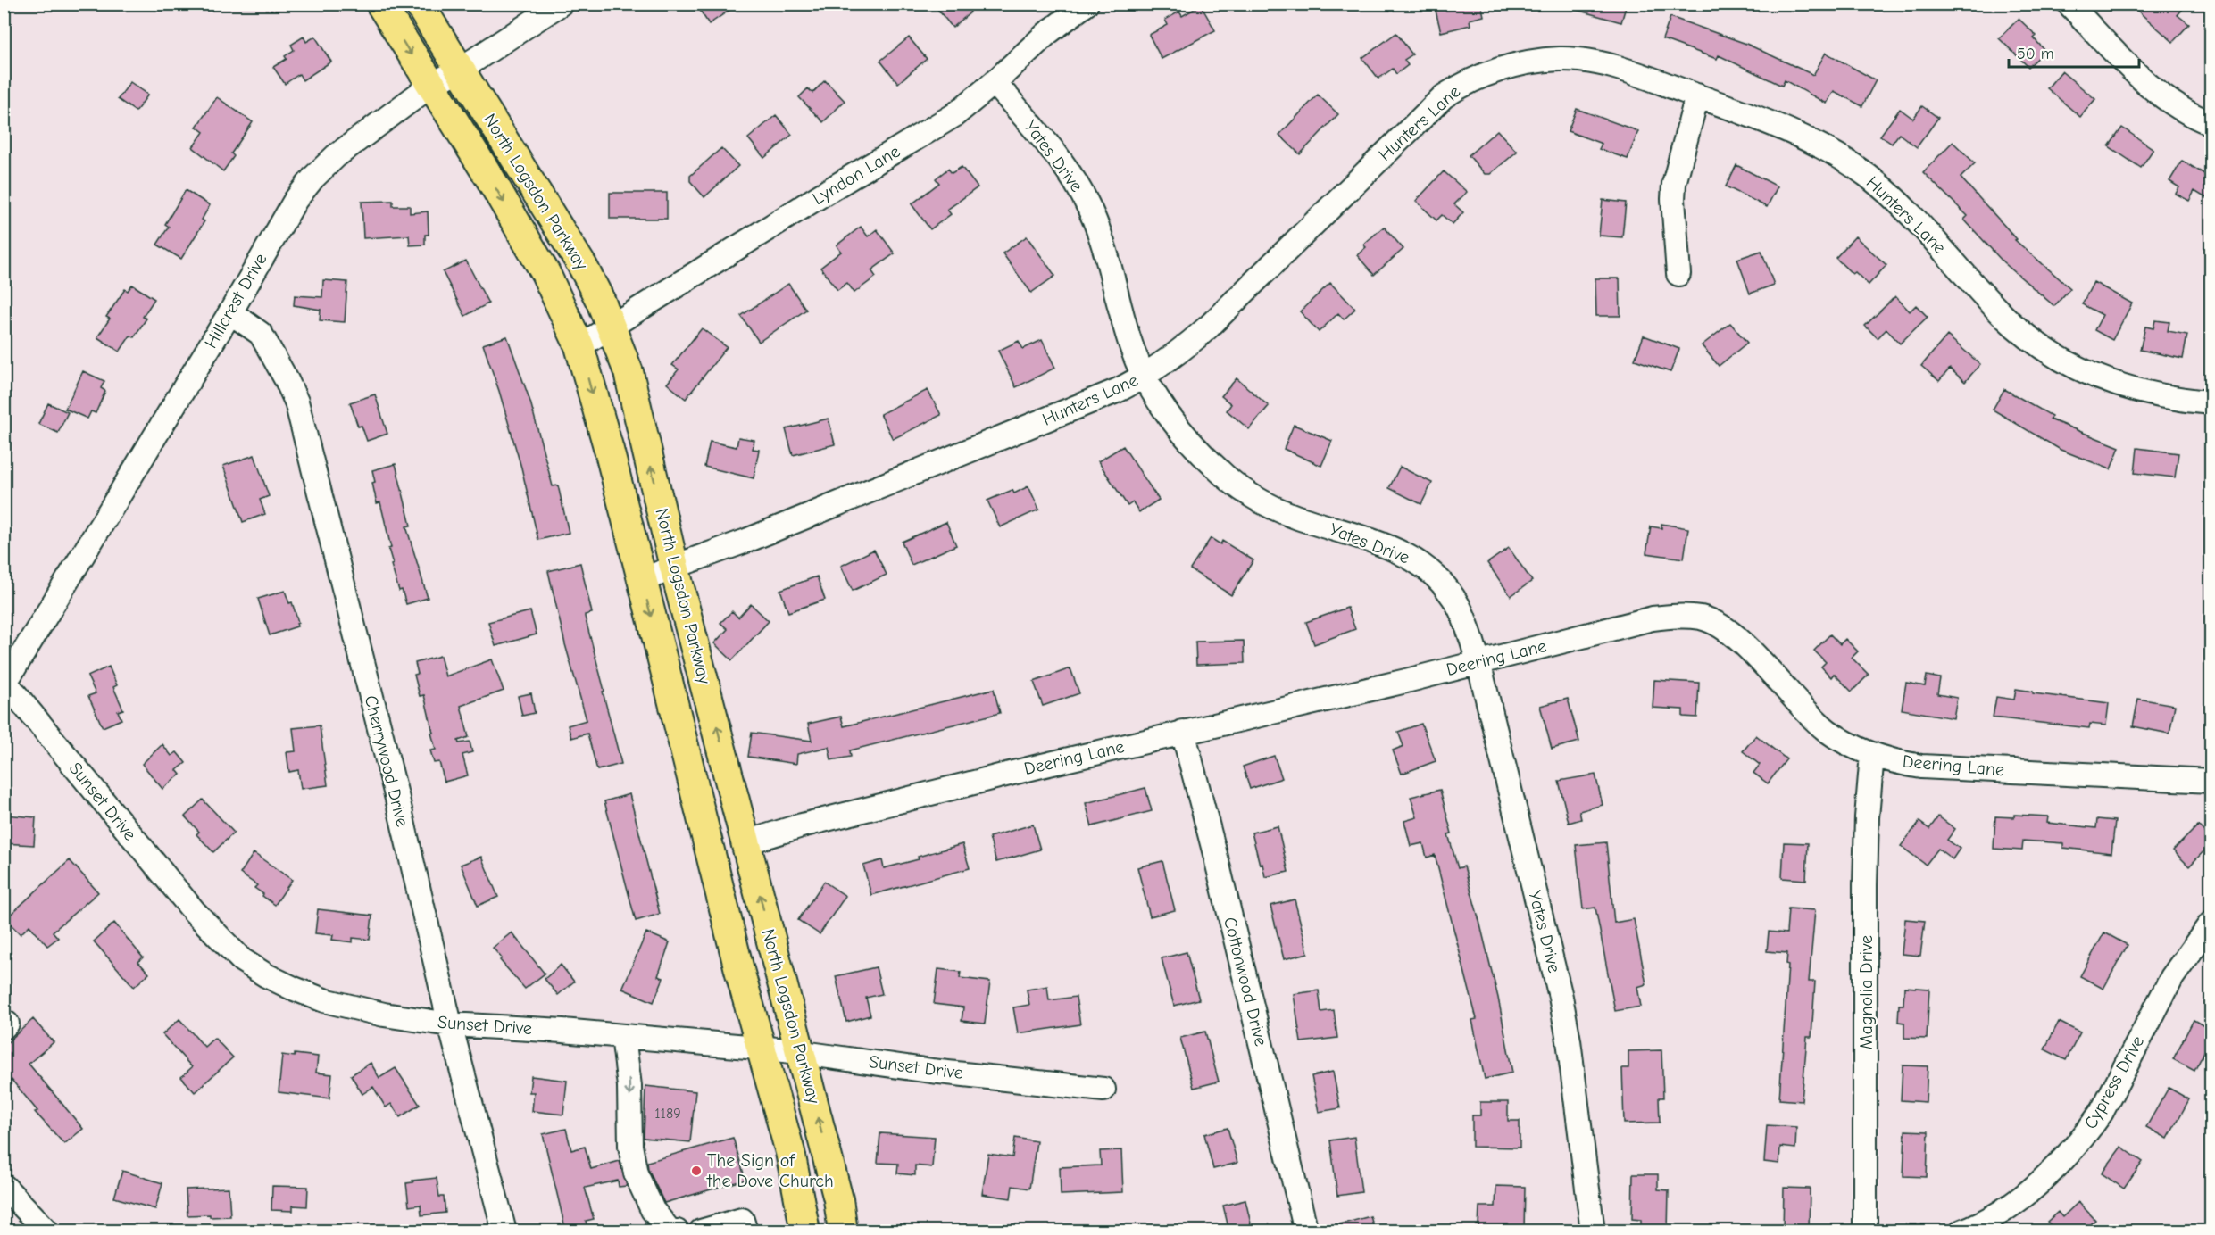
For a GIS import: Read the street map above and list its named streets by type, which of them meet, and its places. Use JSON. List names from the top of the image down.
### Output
{
  "streets": {
    "main road": ["North Logsdon Parkway"],
    "street": [
      "Hunters Lane",
      "Yates Drive",
      "Lyndon Lane",
      "Hillcrest Drive",
      "Deering Lane",
      "Cherrywood Drive",
      "Sunset Drive",
      "Cottonwood Drive",
      "Magnolia Drive",
      "Cypress Drive"
    ]
  },
  "crossings": [
    ["Hunters Lane", "Yates Drive"],
    ["Hunters Lane", "North Logsdon Parkway"],
    ["Yates Drive", "Lyndon Lane"],
    ["Yates Drive", "Deering Lane"],
    ["Lyndon Lane", "North Logsdon Parkway"],
    ["North Logsdon Parkway", "Hillcrest Drive"],
    ["North Logsdon Parkway", "Deering Lane"],
    ["North Logsdon Parkway", "Sunset Drive"],
    ["Hillcrest Drive", "Cherrywood Drive"],
    ["Hillcrest Drive", "Sunset Drive"],
    ["Deering Lane", "Cottonwood Drive"],
    ["Deering Lane", "Magnolia Drive"],
    ["Cherrywood Drive", "Sunset Drive"]
  ],
  "places": ["The Sign of the Dove Church"],
  "house_numbers": ["1189"],
  "scale_bar": "50 m"
}
